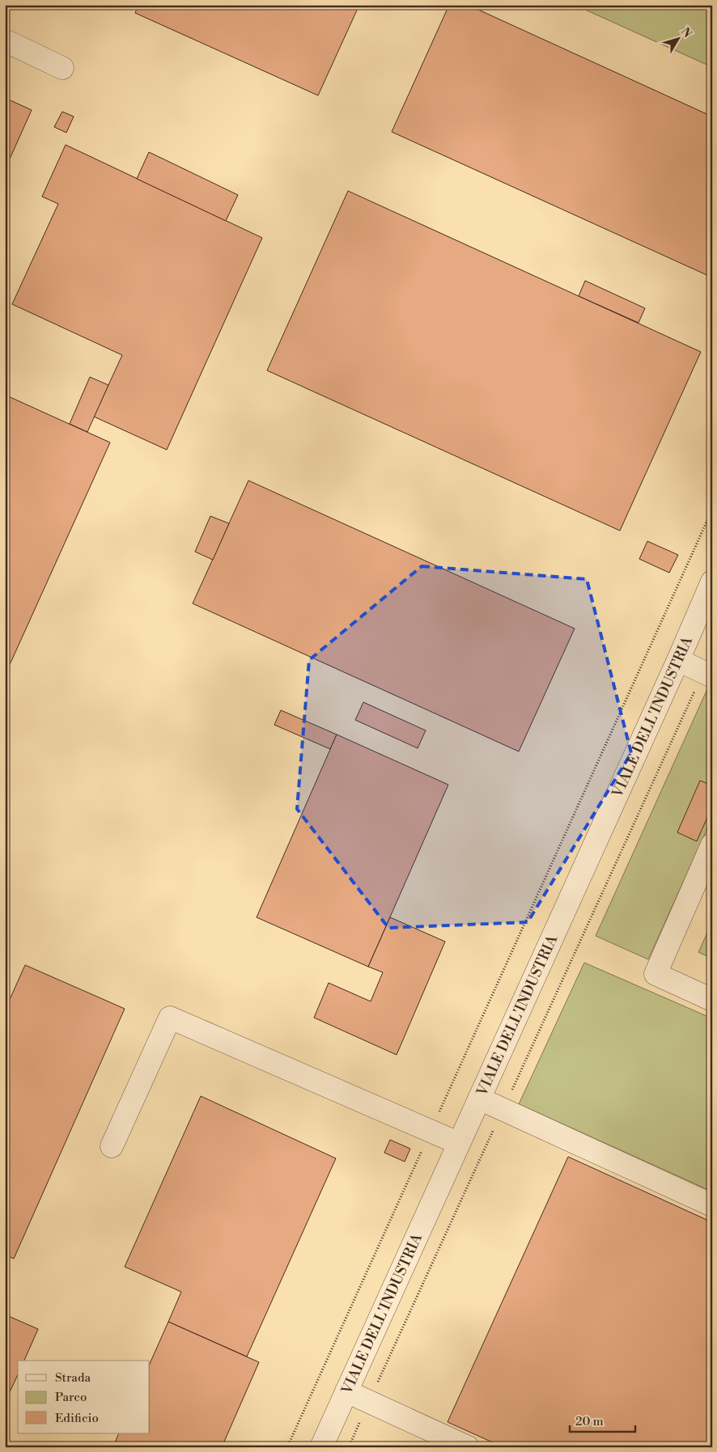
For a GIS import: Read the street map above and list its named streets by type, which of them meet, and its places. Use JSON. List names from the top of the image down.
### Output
{
  "streets": {
    "street": ["VIALE DELL'INDUSTRIA"]
  },
  "legend": ["Strada", "Parco", "Edificio"],
  "scale_bar": "20 m",
  "north": "top right"
}
